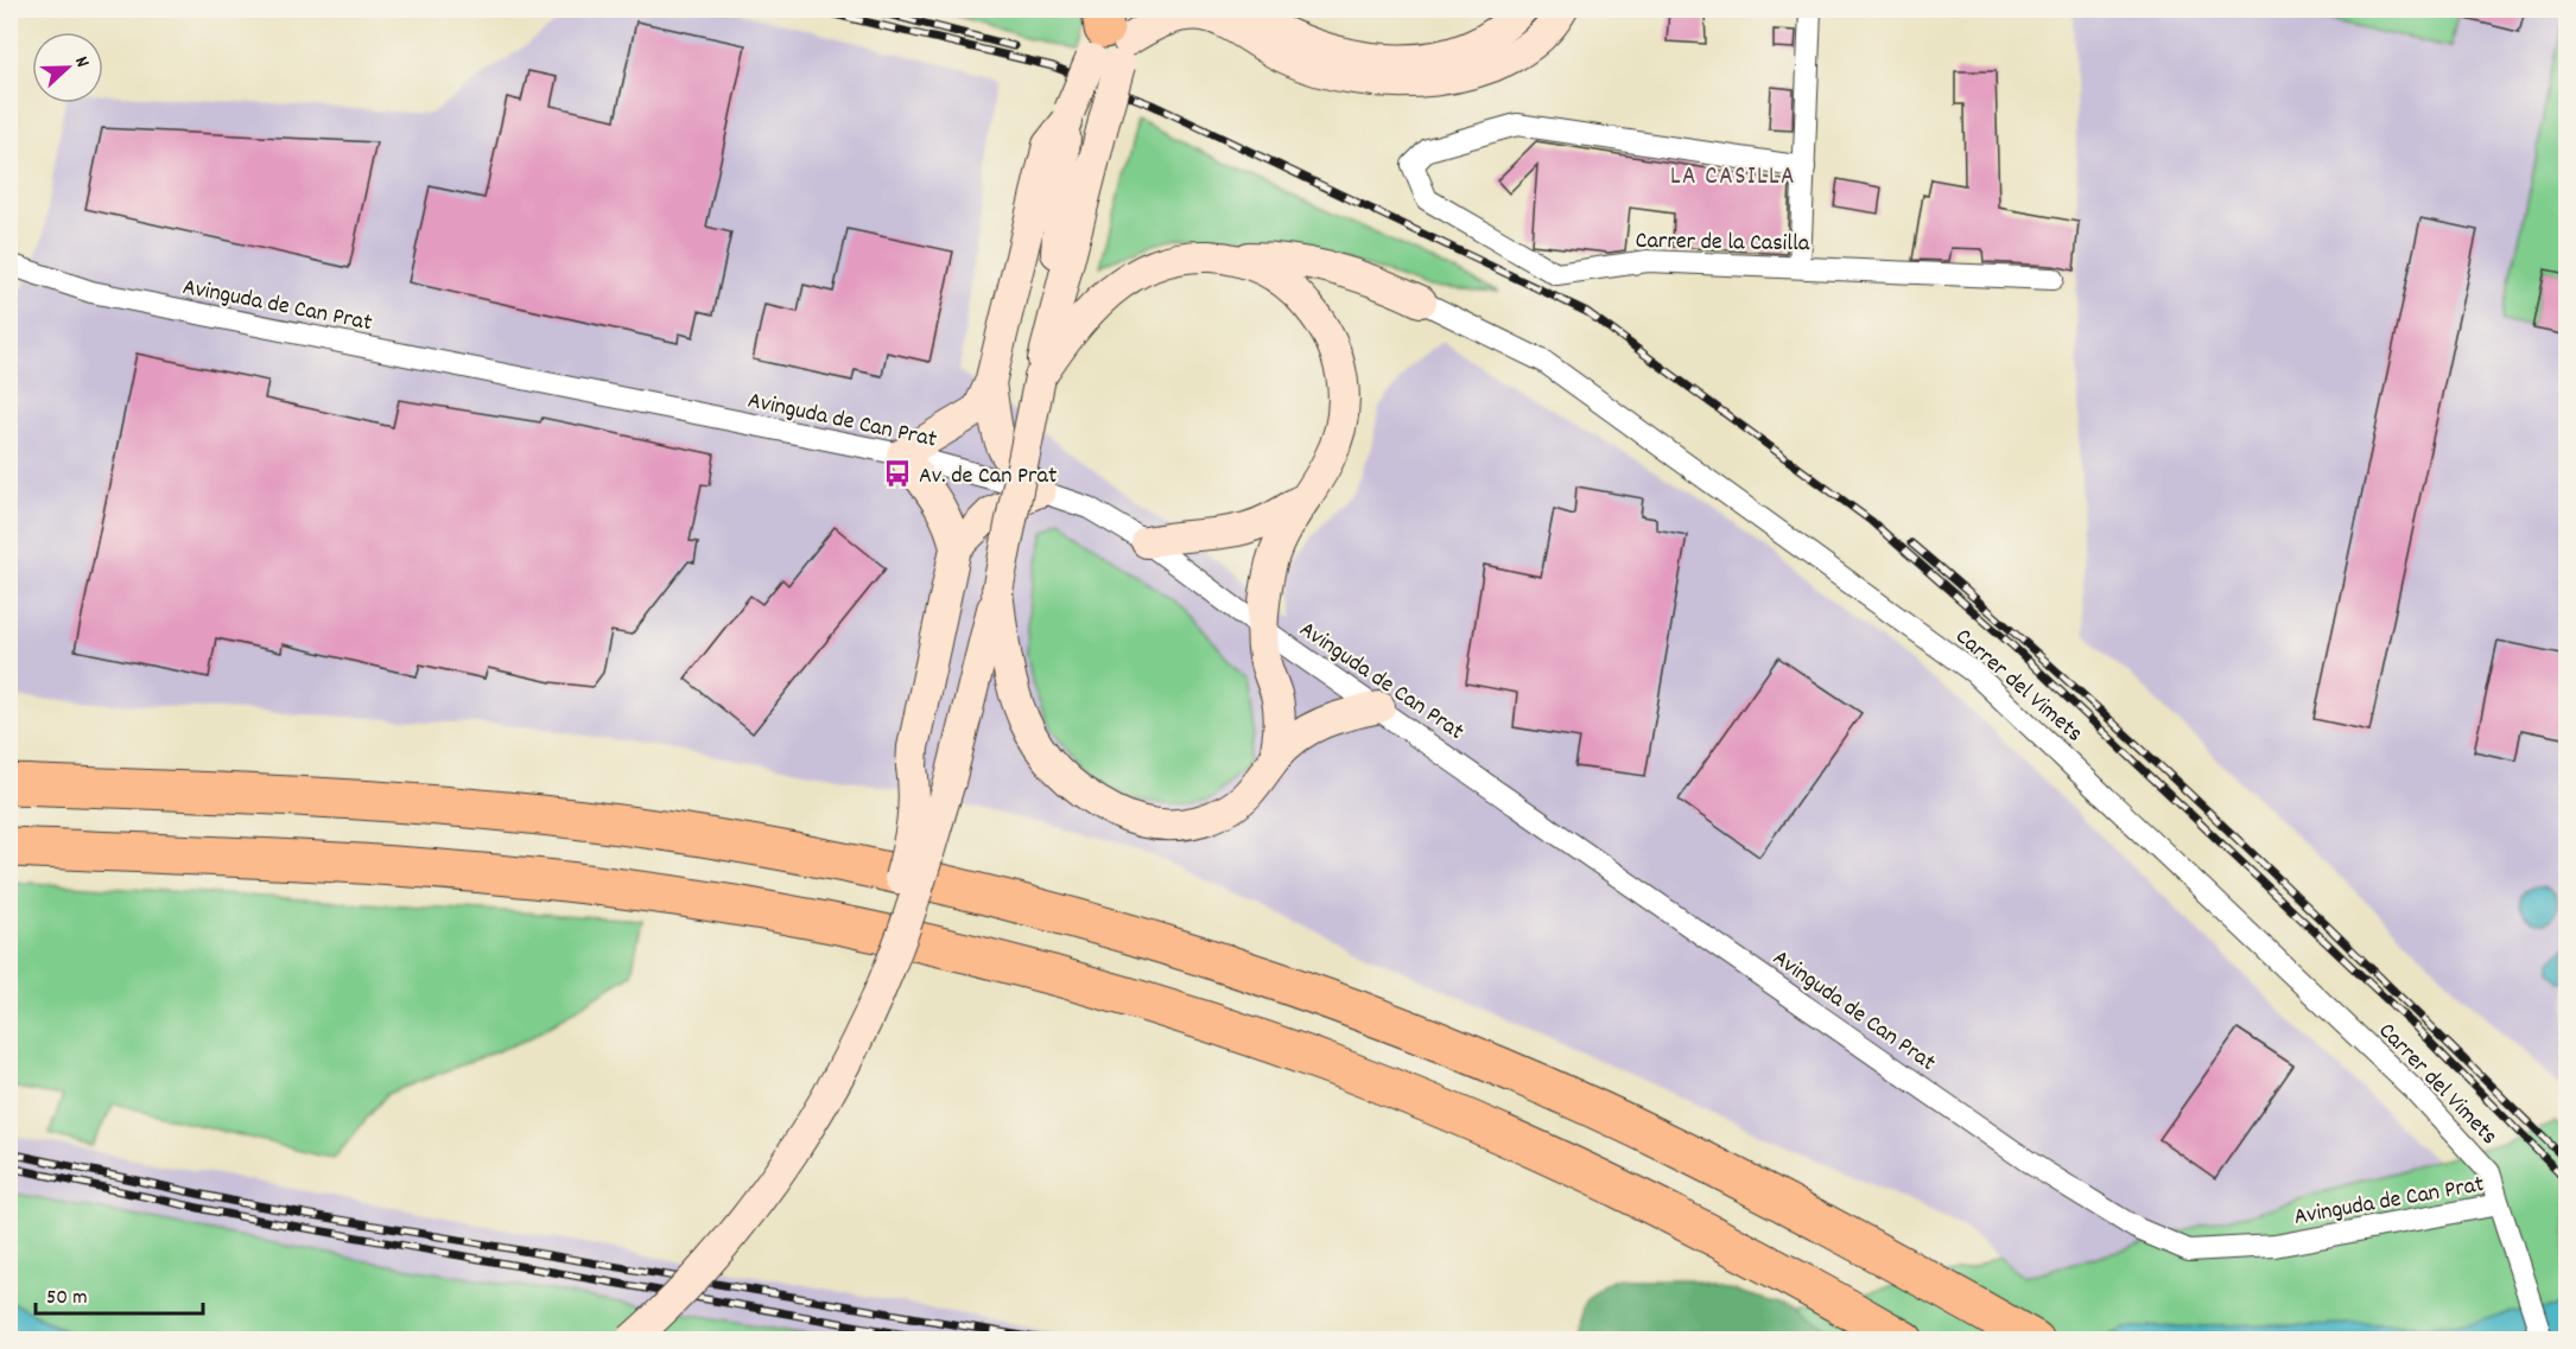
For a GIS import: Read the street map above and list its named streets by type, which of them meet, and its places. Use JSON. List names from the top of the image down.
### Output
{
  "streets": {
    "street": ["Carrer de la Casilla", "Avinguda de Can Prat", "Carrer del Vimets"]
  },
  "crossings": [
    ["Avinguda de Can Prat", "Carrer del Vimets"]
  ],
  "districts": ["LA CASILLA"],
  "places": {
    "bus stop": ["Av. de Can Prat"]
  },
  "scale_bar": "50 m",
  "north": "right"
}
